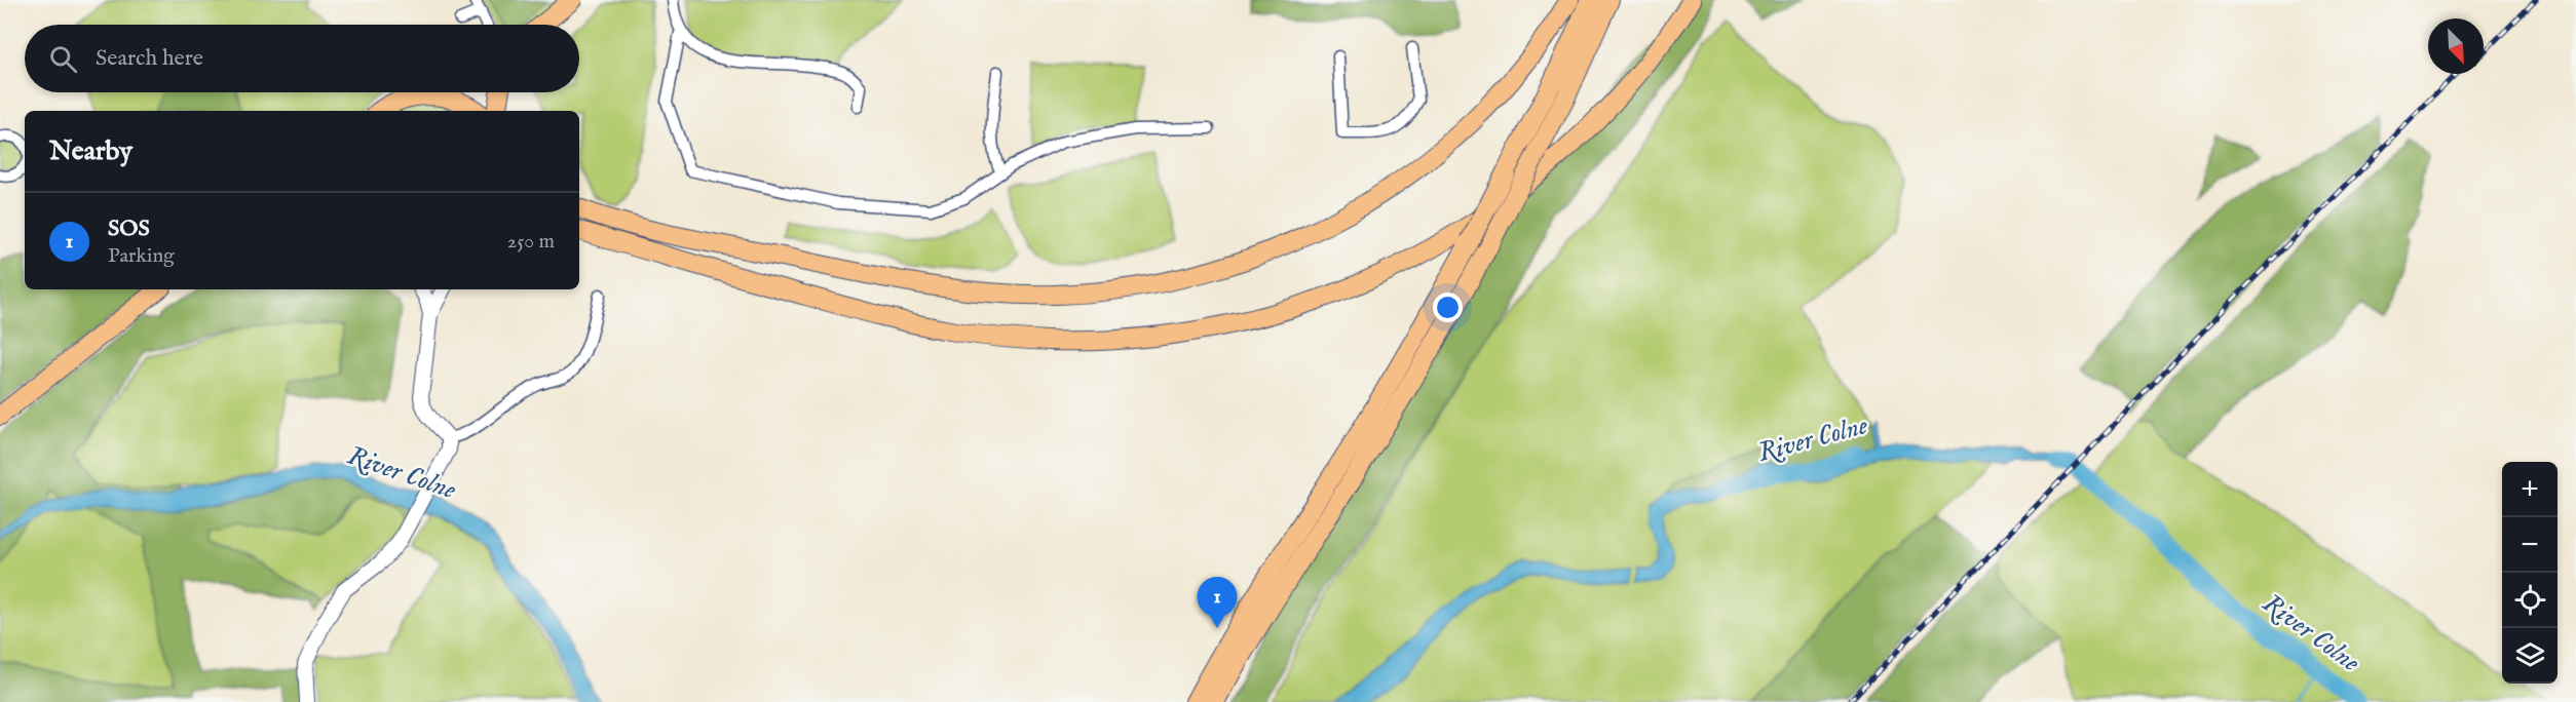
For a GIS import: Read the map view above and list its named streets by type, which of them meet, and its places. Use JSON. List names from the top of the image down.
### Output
{
  "water": ["River Colne"],
  "north": "bottom right",
  "page": {
    "search": "Search here",
    "heading": "Nearby",
    "list": [
      {
        "mark": "1",
        "name": "SOS",
        "note": "Parking",
        "value": "250 m"
      }
    ],
    "map_buttons": ["+", "−"],
    "pins": "1"
  }
}
